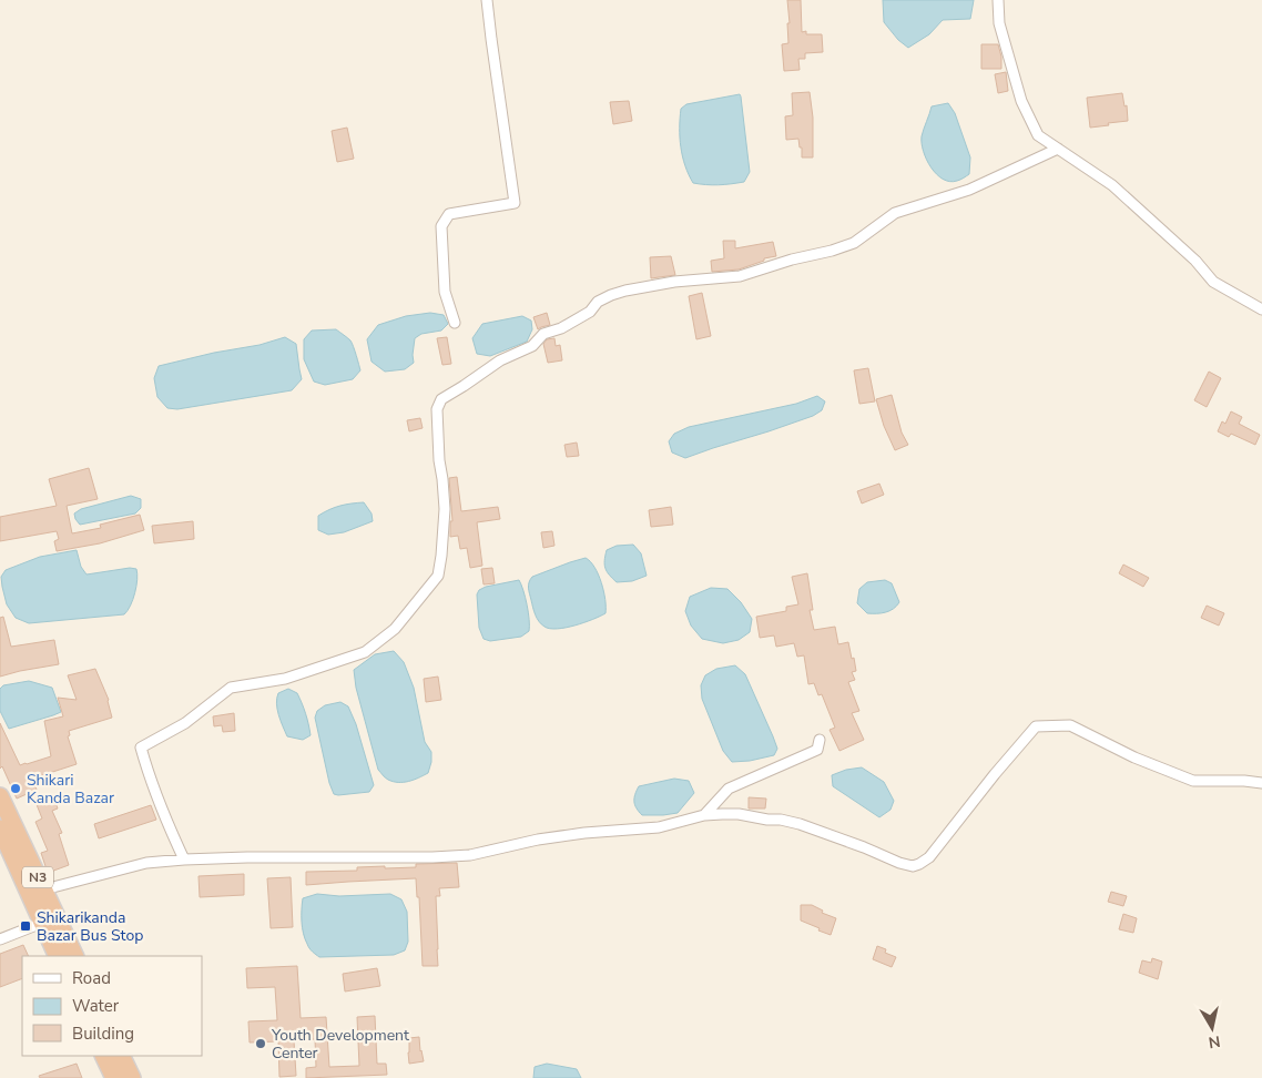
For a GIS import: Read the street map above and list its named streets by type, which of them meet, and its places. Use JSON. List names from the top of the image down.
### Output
{
  "streets": {
    "highway": ["N3"]
  },
  "places": {
    "other": ["Shikari Kanda Bazar", "Youth Development Center"],
    "transit": ["Shikarikanda Bazar Bus Stop"]
  },
  "legend": ["Road", "Water", "Building"],
  "north": "bottom"
}
